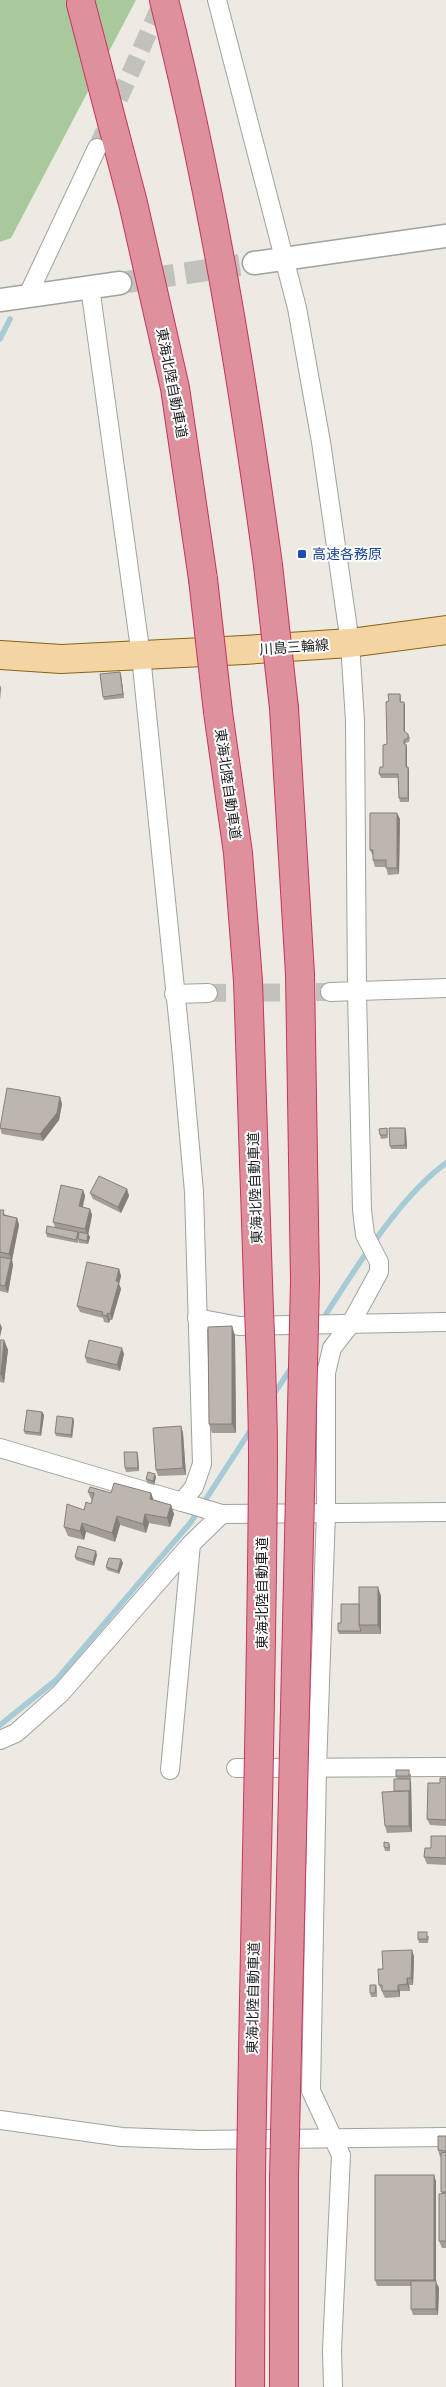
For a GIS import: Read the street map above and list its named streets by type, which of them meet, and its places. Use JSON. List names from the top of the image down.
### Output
{
  "streets": {
    "highway": ["東海北陸自動車道"],
    "main road": ["川島三輪線"]
  },
  "places": {
    "transit": ["高速各務原"]
  }
}
